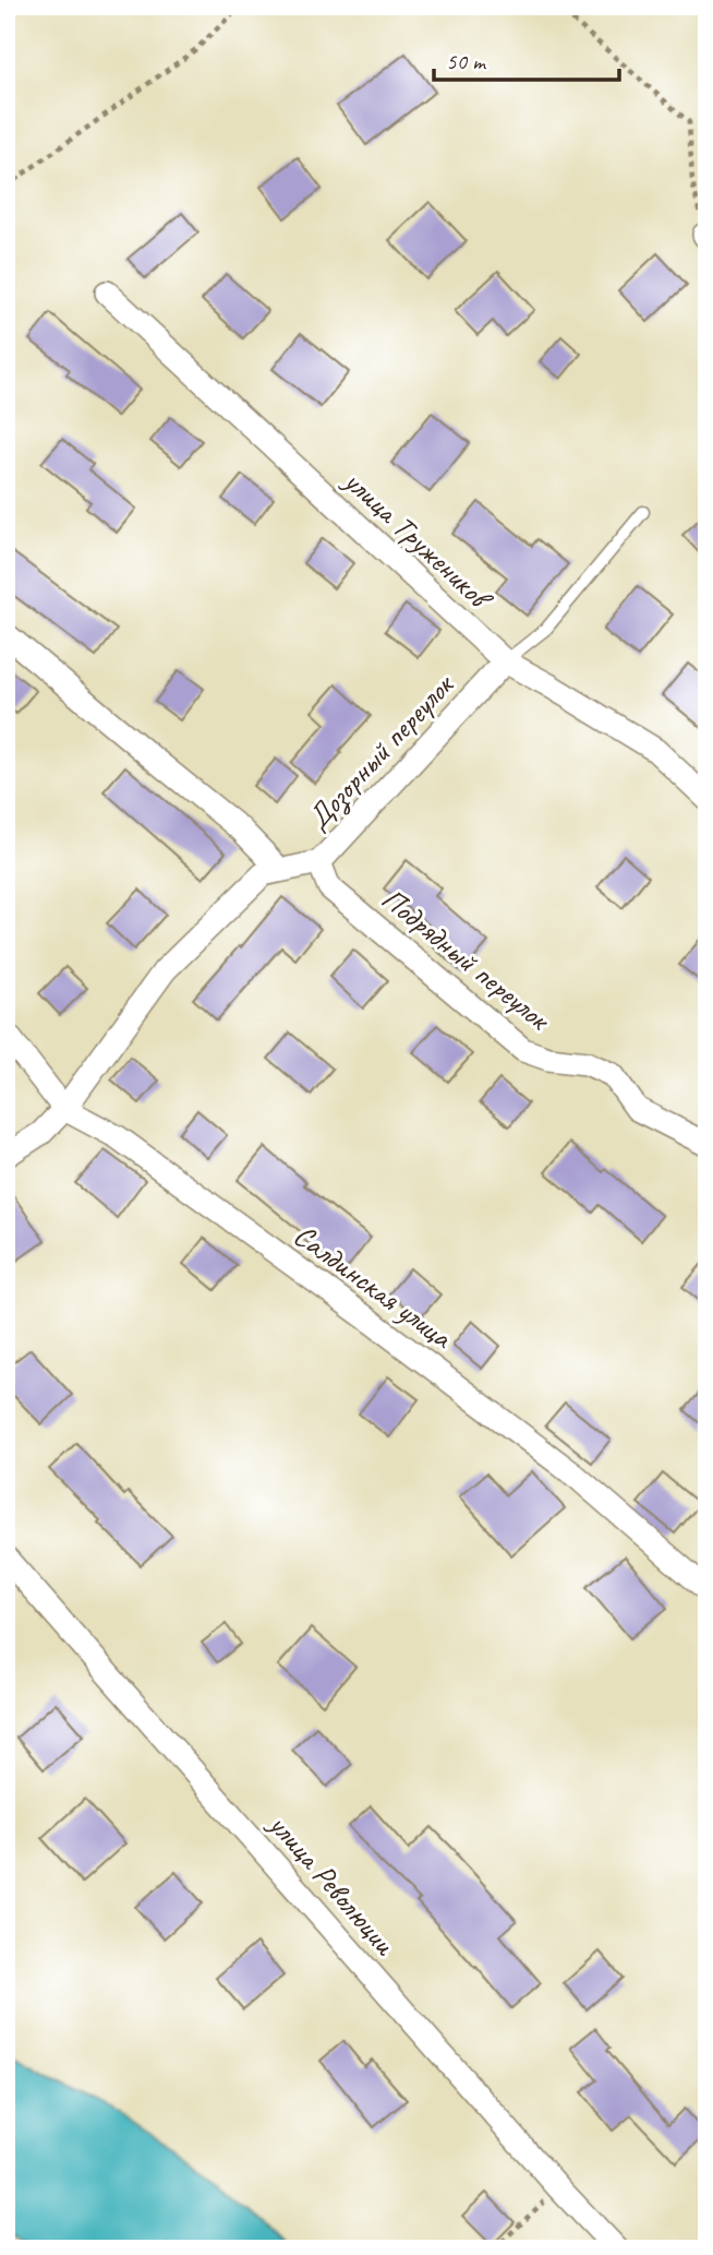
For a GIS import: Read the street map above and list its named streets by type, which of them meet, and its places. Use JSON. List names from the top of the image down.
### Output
{
  "streets": {
    "street": [
      "улица Тружеников",
      "Дозорный переулок",
      "Подрядный переулок",
      "Салдинская улица",
      "улица Революции"
    ]
  },
  "crossings": [
    ["улица Тружеников", "Дозорный переулок"],
    ["Дозорный переулок", "Подрядный переулок"],
    ["Дозорный переулок", "Салдинская улица"]
  ],
  "scale_bar": "50 m"
}
